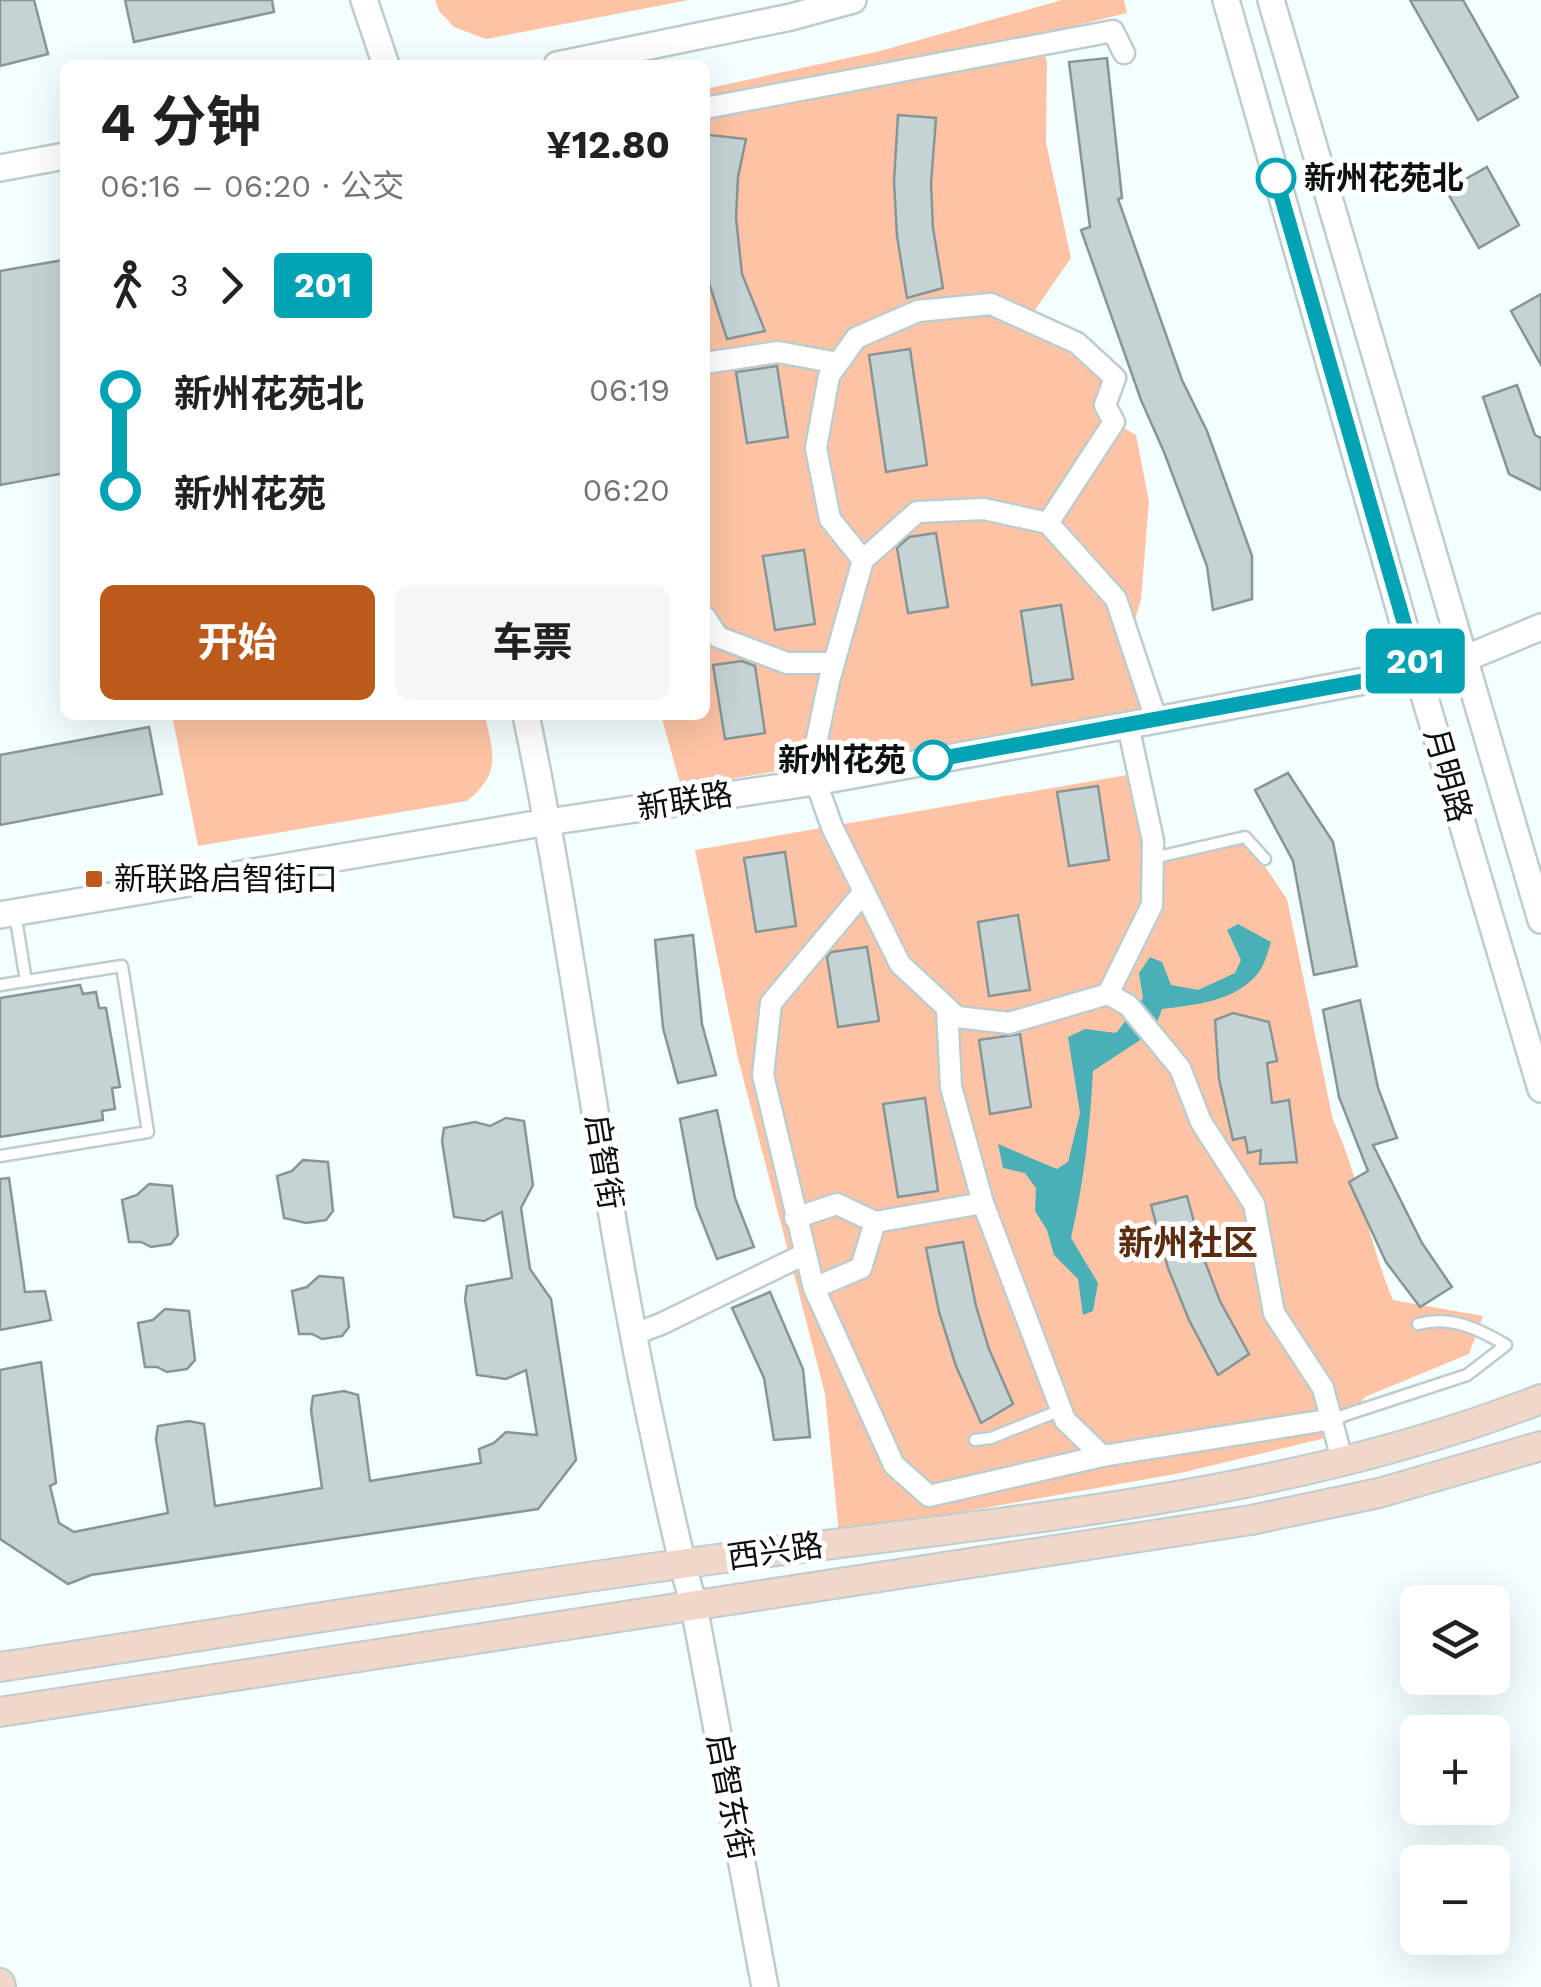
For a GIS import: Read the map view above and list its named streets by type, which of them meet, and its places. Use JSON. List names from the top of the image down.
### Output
{
  "streets": {
    "main road": ["西兴路"],
    "street": [
      "月明路",
      "新联路",
      "启智街",
      "启智东街"
    ]
  },
  "crossings": [
    ["月明路", "新联路"],
    ["新联路", "启智街"],
    ["启智街", "西兴路"],
    ["启智街", "启智东街"],
    ["西兴路", "启智东街"]
  ],
  "districts": ["新州社区"],
  "places": {
    "other": ["新州花苑北", "新州花苑"],
    "transit": ["新联路启智街口"]
  },
  "lines": ["bus line 201"],
  "page": {
    "on_map": "201",
    "heading": ["4 分钟", "06:16 – 06:20 · 公交", "¥12.80"],
    "legs": ["3", "201"],
    "list": [
      {
        "name": "新州花苑北",
        "value": "06:19"
      },
      {
        "name": "新州花苑",
        "value": "06:20"
      }
    ],
    "buttons": ["开始", "车票"],
    "map_buttons": ["+", "−"]
  }
}
